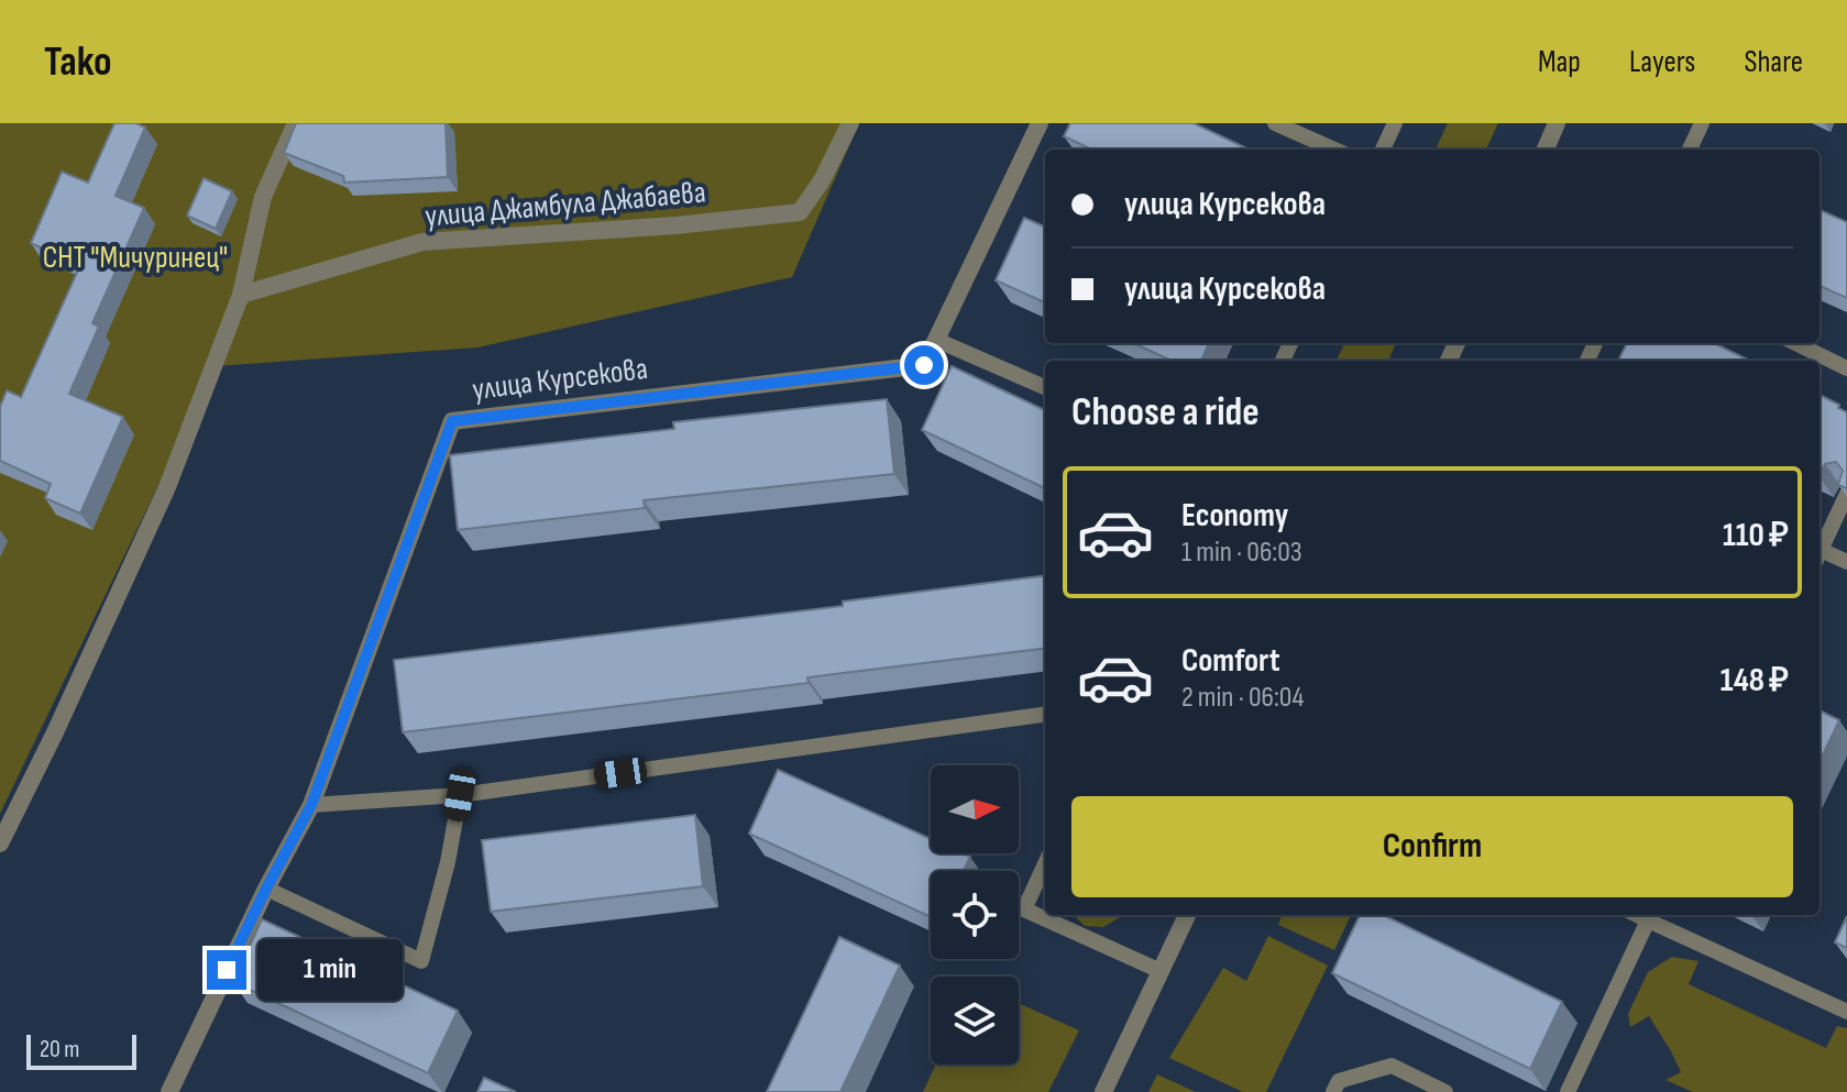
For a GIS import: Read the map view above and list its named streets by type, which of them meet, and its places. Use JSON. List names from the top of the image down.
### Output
{
  "streets": {
    "street": ["улица Джамбула Джабаева", "улица Курсекова"]
  },
  "parks": ["СНТ \"Мичуринец\""],
  "scale_bar": "20 m",
  "north": "right",
  "page": {
    "header": "Tako",
    "nav": ["Map", "Layers", "Share"],
    "banner": ["улица Курсекова", "улица Курсекова"],
    "heading": "Choose a ride",
    "list": [
      {
        "name": "Economy",
        "note": "1 min · 06:03",
        "value": "110 ₽"
      },
      {
        "name": "Comfort",
        "note": "2 min · 06:04",
        "value": "148 ₽"
      }
    ],
    "buttons": "Confirm",
    "bubble": "1 min",
    "scale": "20 m"
  }
}
